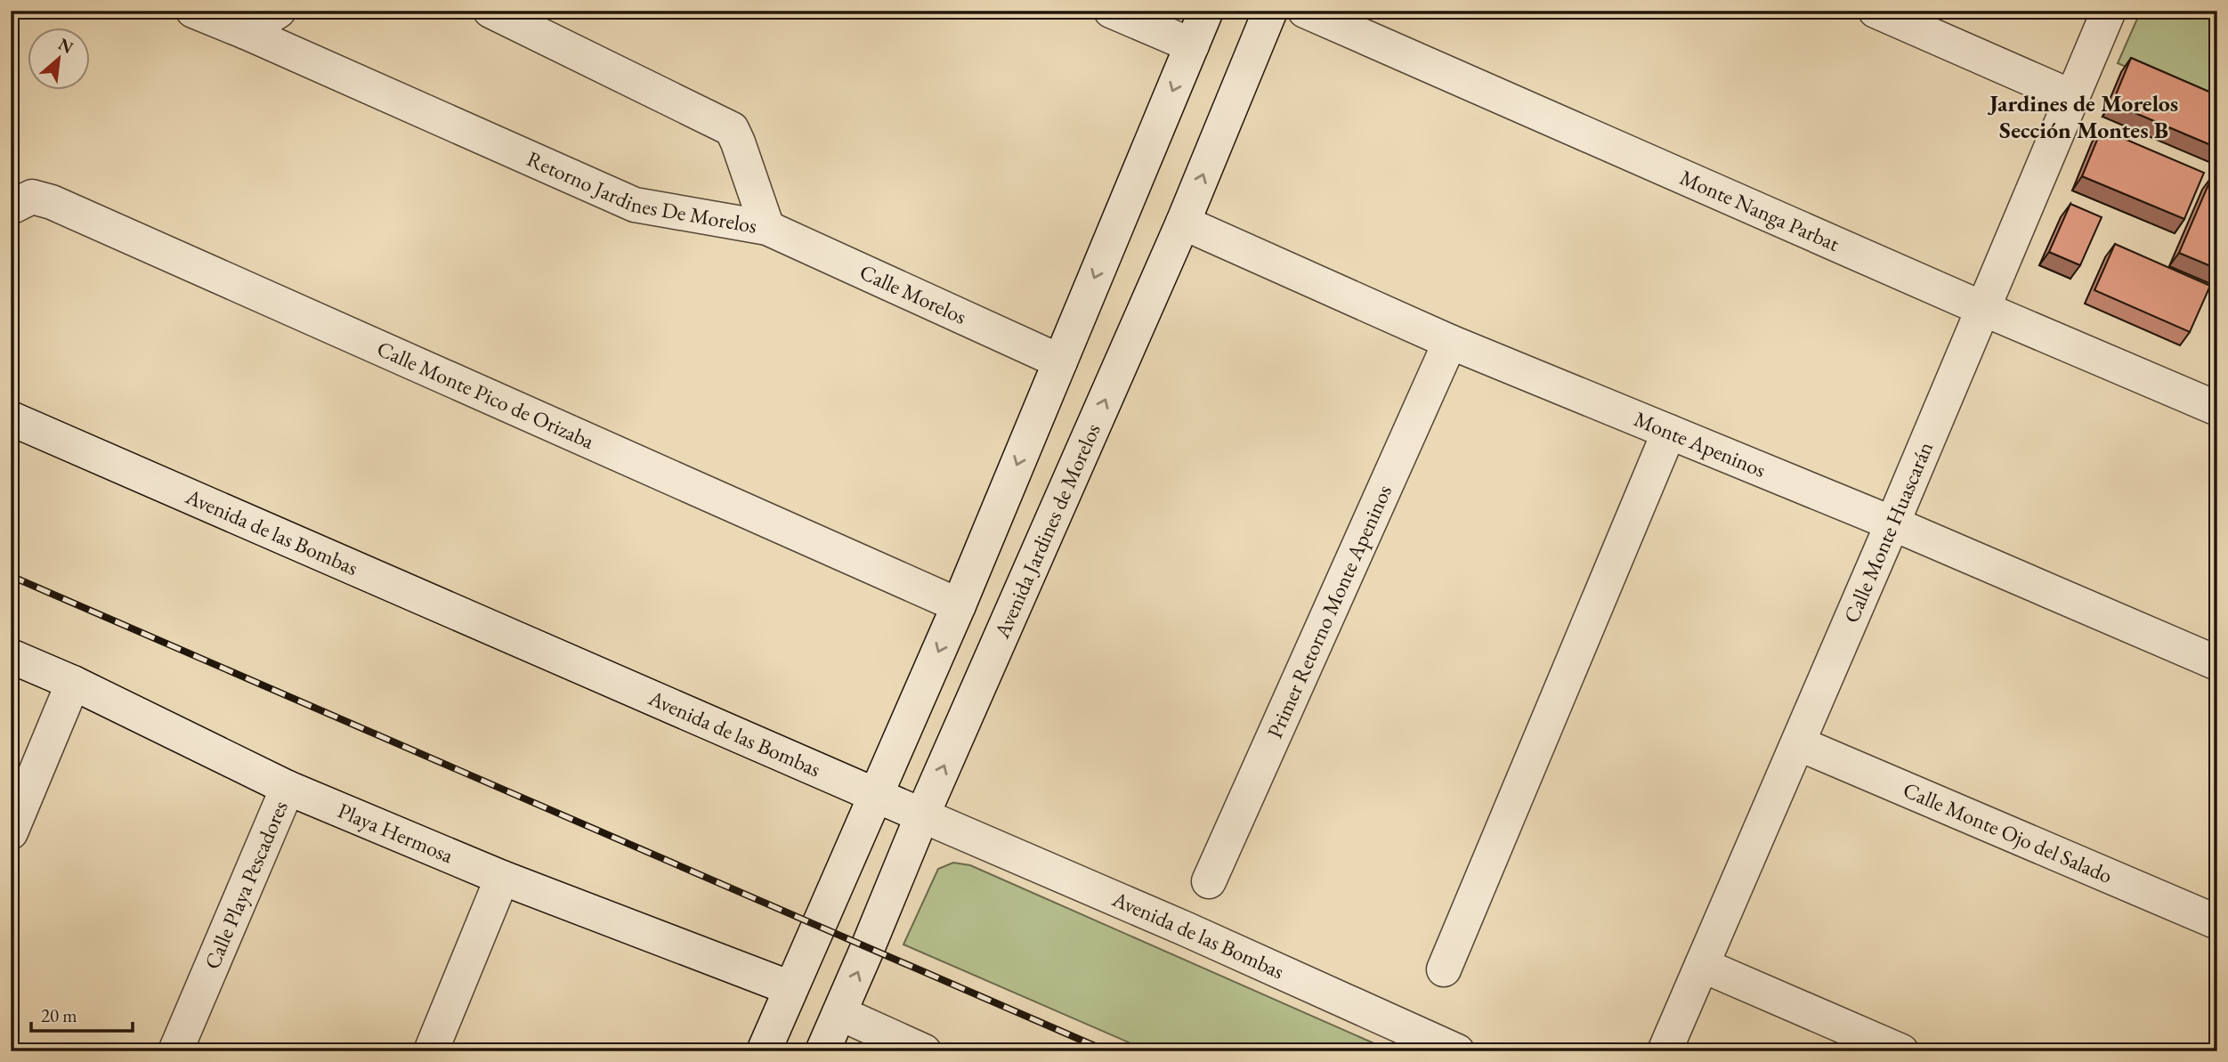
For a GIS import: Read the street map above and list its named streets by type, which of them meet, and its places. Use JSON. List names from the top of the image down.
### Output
{
  "streets": {
    "street": [
      "Retorno Jardines De Morelos",
      "Monte Nanga Parbat",
      "Calle Morelos",
      "Calle Monte Pico de Orizaba",
      "Monte Apeninos",
      "Avenida de las Bombas",
      "Avenida Jardines de Morelos",
      "Calle Monte Huascarán",
      "Primer Retorno Monte Apeninos",
      "Calle Monte Ojo del Salado",
      "Playa Hermosa",
      "Calle Playa Pescadores"
    ]
  },
  "crossings": [
    ["Retorno Jardines De Morelos", "Calle Morelos"],
    ["Monte Nanga Parbat", "Calle Monte Huascarán"],
    ["Monte Apeninos", "Avenida Jardines de Morelos"],
    ["Monte Apeninos", "Calle Monte Huascarán"],
    ["Monte Apeninos", "Primer Retorno Monte Apeninos"],
    ["Avenida de las Bombas", "Avenida Jardines de Morelos"],
    ["Calle Monte Huascarán", "Calle Monte Ojo del Salado"],
    ["Playa Hermosa", "Calle Playa Pescadores"]
  ],
  "districts": ["Jardines de Morelos Sección Montes B"],
  "scale_bar": "20 m",
  "north": "top right"
}
